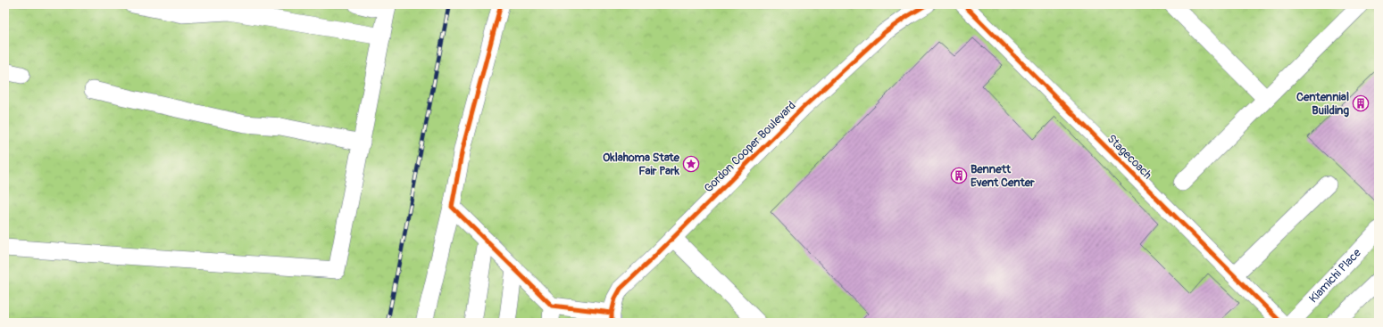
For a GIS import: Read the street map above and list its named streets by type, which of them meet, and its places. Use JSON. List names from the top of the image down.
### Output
{
  "streets": {
    "street": ["Gordon Cooper Boulevard", "Stagecoach", "Kiamichi Place"]
  },
  "places": {
    "building": ["Centennial Building", "Bennett Event Center"],
    "place": ["Oklahoma State Fair Park"]
  }
}
